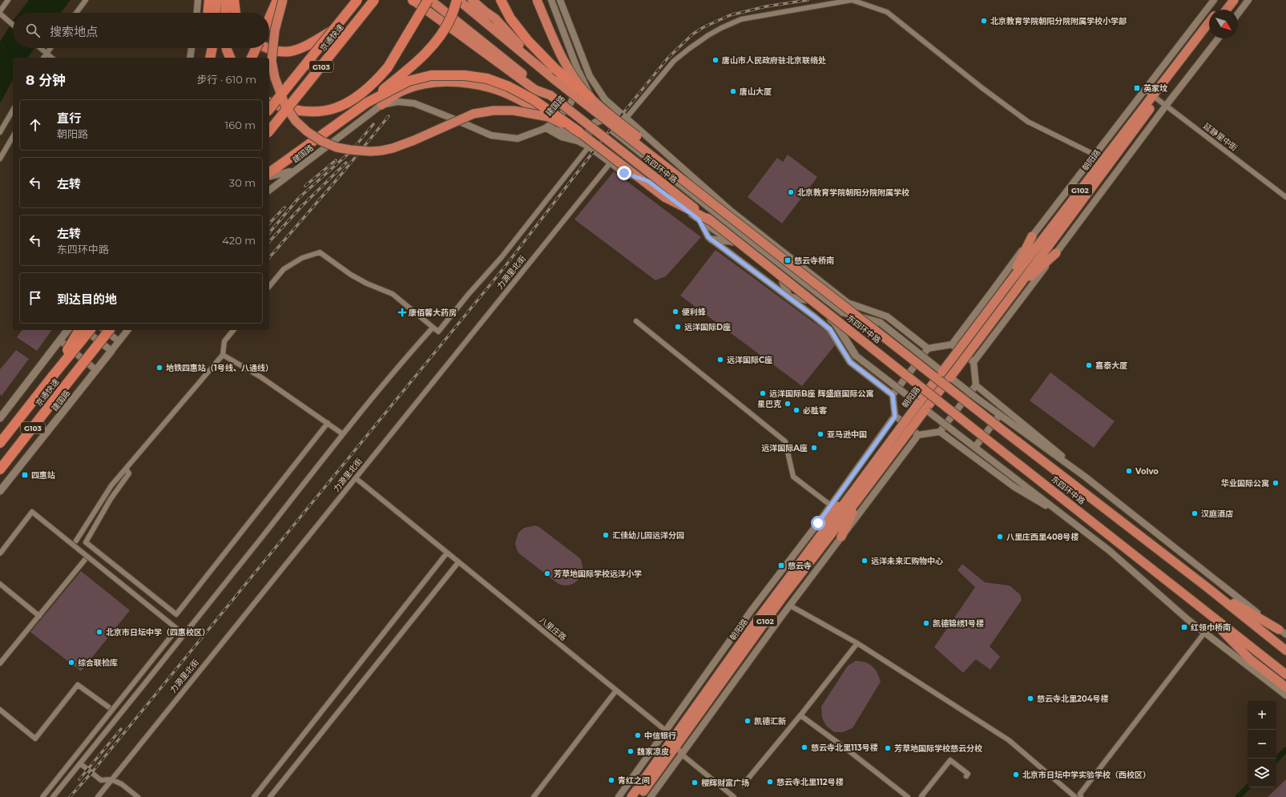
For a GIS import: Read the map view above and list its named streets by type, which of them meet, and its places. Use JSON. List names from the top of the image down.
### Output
{
  "streets": {
    "highway": [
      "京通快速",
      "G103",
      "朝阳路",
      "东四环中路",
      "G102"
    ],
    "main road": ["建国路"],
    "street": ["延静里中街", "力源里北街", "八里庄路"]
  },
  "crossings": [
    ["建国路", "东四环中路"],
    ["延静里中街", "朝阳路"],
    ["朝阳路", "东四环中路"],
    ["朝阳路", "八里庄路"],
    ["东四环中路", "力源里北街"],
    ["力源里北街", "八里庄路"]
  ],
  "places": {
    "other": [
      "北京教育学院朝阳分院附属学校小学部",
      "唐山市人民政府驻北京联络处",
      "唐山大厦",
      "北京教育学院朝阳分院附属学校",
      "便利蜂",
      "远洋国际D座",
      "远洋国际C座",
      "嘉泰大厦",
      "地铁四惠站（1号线、八通线）",
      "远洋国际B座 辉盛庭国际公寓",
      "星巴克",
      "必胜客",
      "亚马逊中国",
      "远洋国际A座",
      "Volvo",
      "华业国际公寓",
      "汉庭酒店",
      "汇佳幼儿园远洋分园",
      "八里庄西里408号楼",
      "远洋未来汇购物中心",
      "芳草地国际学校远洋小学",
      "凯德锦绣1号楼",
      "北京市日坛中学（四惠校区）",
      "综合联检库",
      "慈云寺北里204号楼",
      "凯德汇新",
      "中信银行",
      "慈云寺北里113号楼",
      "芳草地国际学校慈云分校",
      "魏家凉皮",
      "北京市日坛中学实验学校（西校区）",
      "青红之间",
      "慈云寺北里112号楼",
      "樱辉财富广场"
    ],
    "transit": [
      "英家坟",
      "慈云寺桥南",
      "四惠站",
      "慈云寺",
      "红领巾桥南"
    ],
    "health": ["康佰馨大药房"]
  },
  "north": "bottom right",
  "page": {
    "search": "搜索地点",
    "heading": ["8 分钟", "步行 · 610 m"],
    "list": [
      ["直行", "朝阳路", "160 m"],
      ["左转", "30 m"],
      ["左转", "东四环中路", "420 m"],
      "到达目的地"
    ],
    "map_buttons": ["+", "−"]
  }
}
